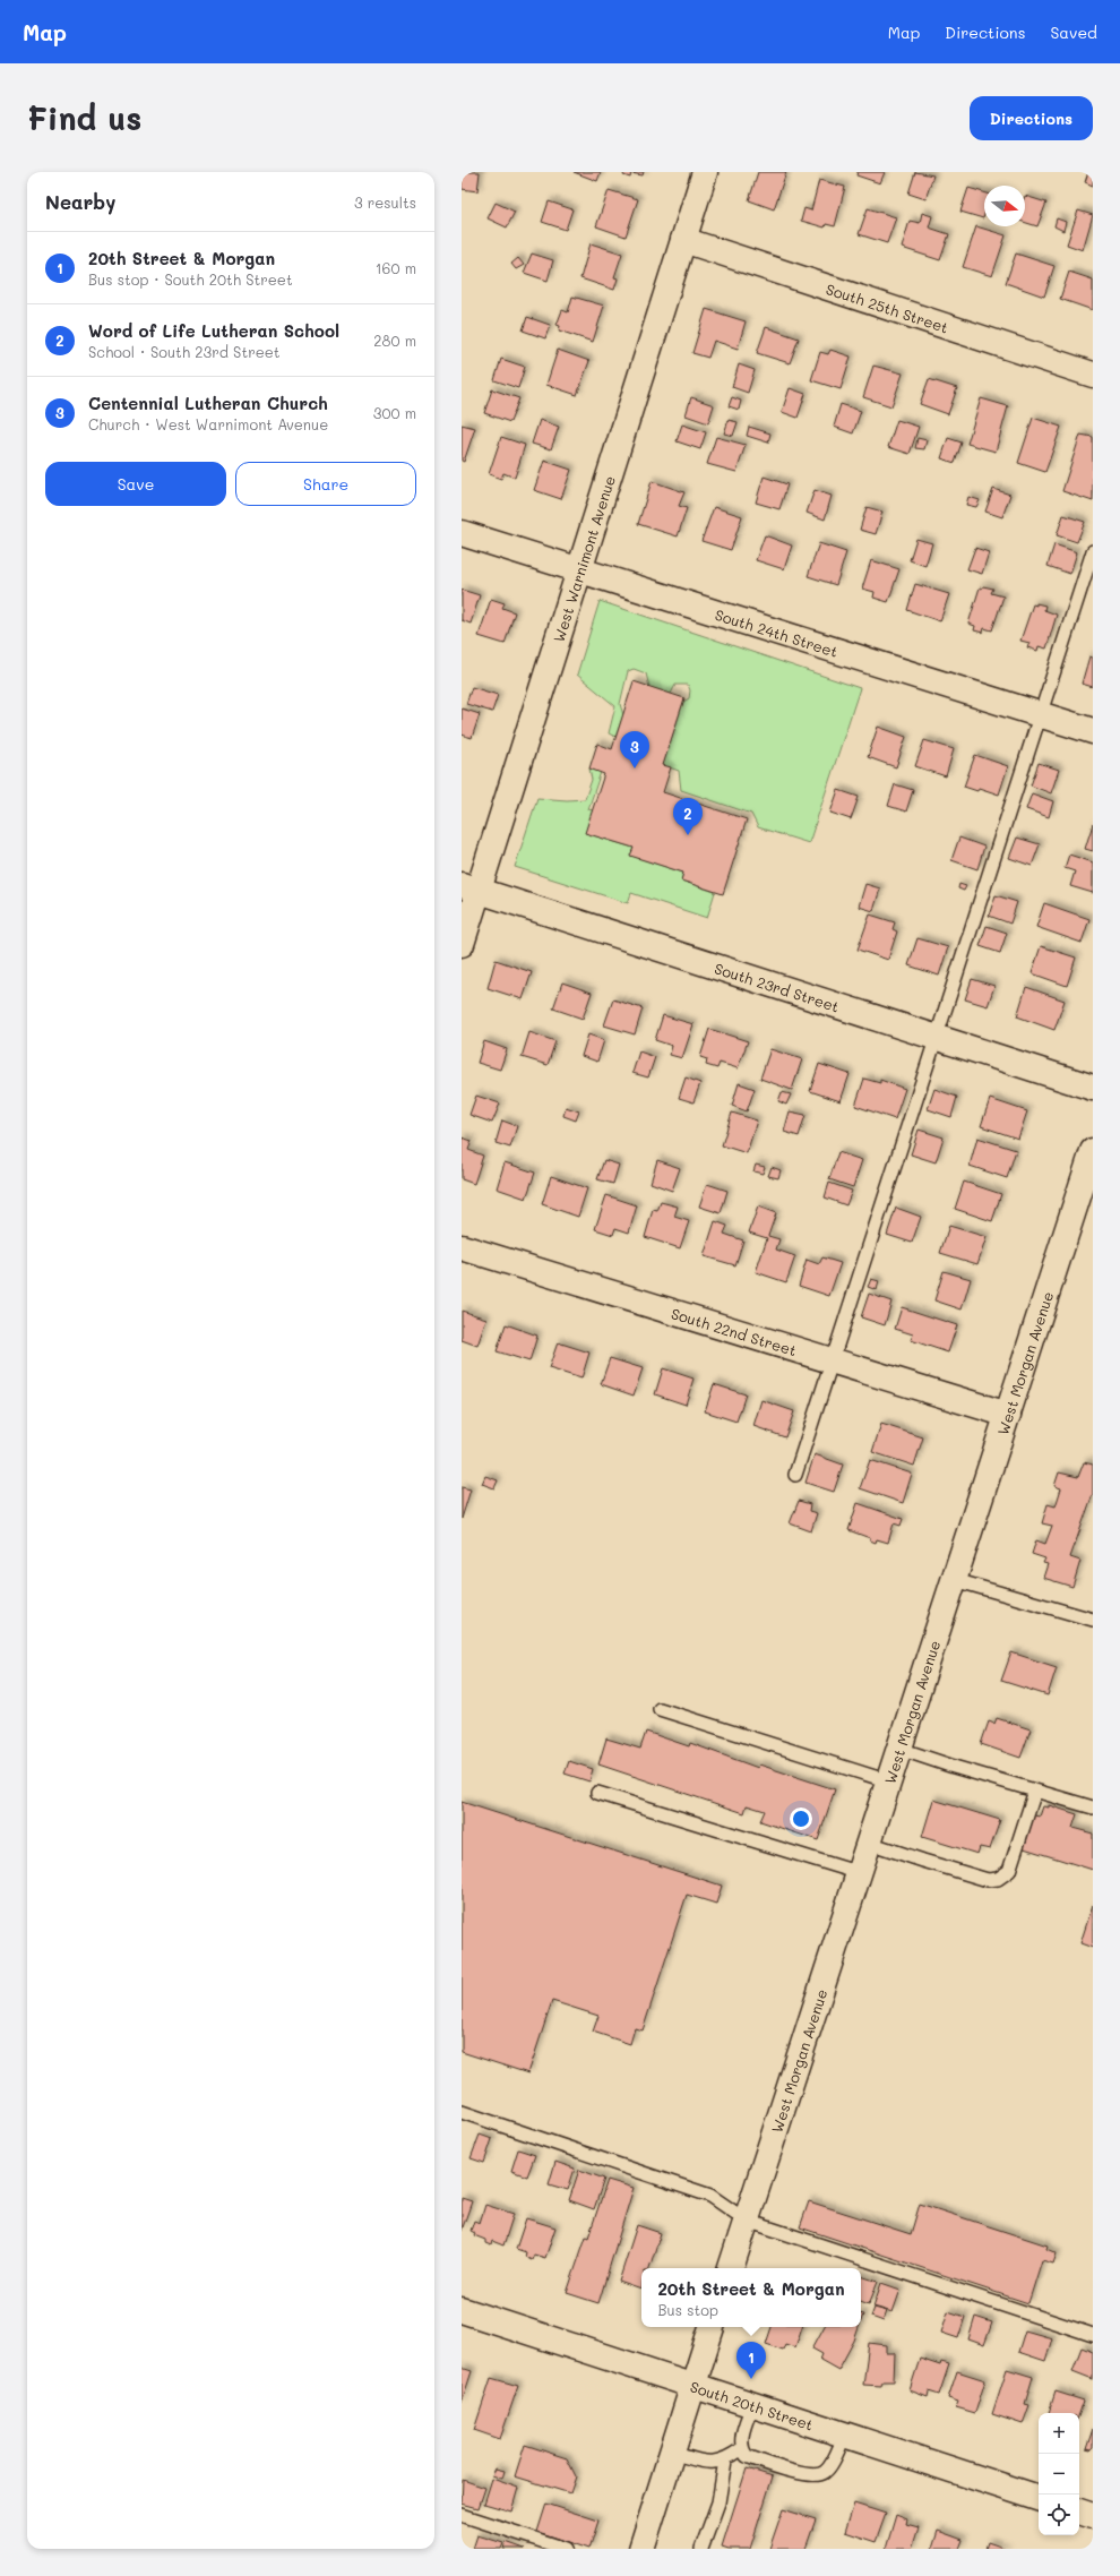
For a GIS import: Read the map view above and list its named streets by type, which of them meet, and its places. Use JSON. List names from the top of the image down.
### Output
{
  "streets": {
    "street": [
      "South 25th Street",
      "West Warnimont Avenue",
      "South 24th Street",
      "South 23rd Street",
      "South 22nd Street",
      "West Morgan Avenue",
      "South 20th Street"
    ]
  },
  "crossings": [
    ["South 25th Street", "West Warnimont Avenue"],
    ["West Warnimont Avenue", "South 24th Street"],
    ["West Warnimont Avenue", "South 23rd Street"],
    ["South 22nd Street", "West Morgan Avenue"]
  ],
  "north": "right",
  "page": {
    "header": "Map",
    "nav": ["Map", "Directions", "Saved"],
    "buttons": [
      "Directions",
      ["Save", "Share"]
    ],
    "title": "Find us",
    "heading": ["Nearby", "3 results"],
    "list": [
      {
        "mark": "1",
        "name": "20th Street & Morgan",
        "note": "Bus stop · South 20th Street",
        "value": "160 m"
      },
      {
        "mark": "2",
        "name": "Word of Life Lutheran School",
        "note": "School · South 23rd Street",
        "value": "280 m"
      },
      {
        "mark": "3",
        "name": "Centennial Lutheran Church",
        "note": "Church · West Warnimont Avenue",
        "value": "300 m"
      }
    ],
    "pins": ["3", "2", "1"],
    "popup": ["20th Street & Morgan", "Bus stop"],
    "map_buttons": ["+", "−"]
  }
}
